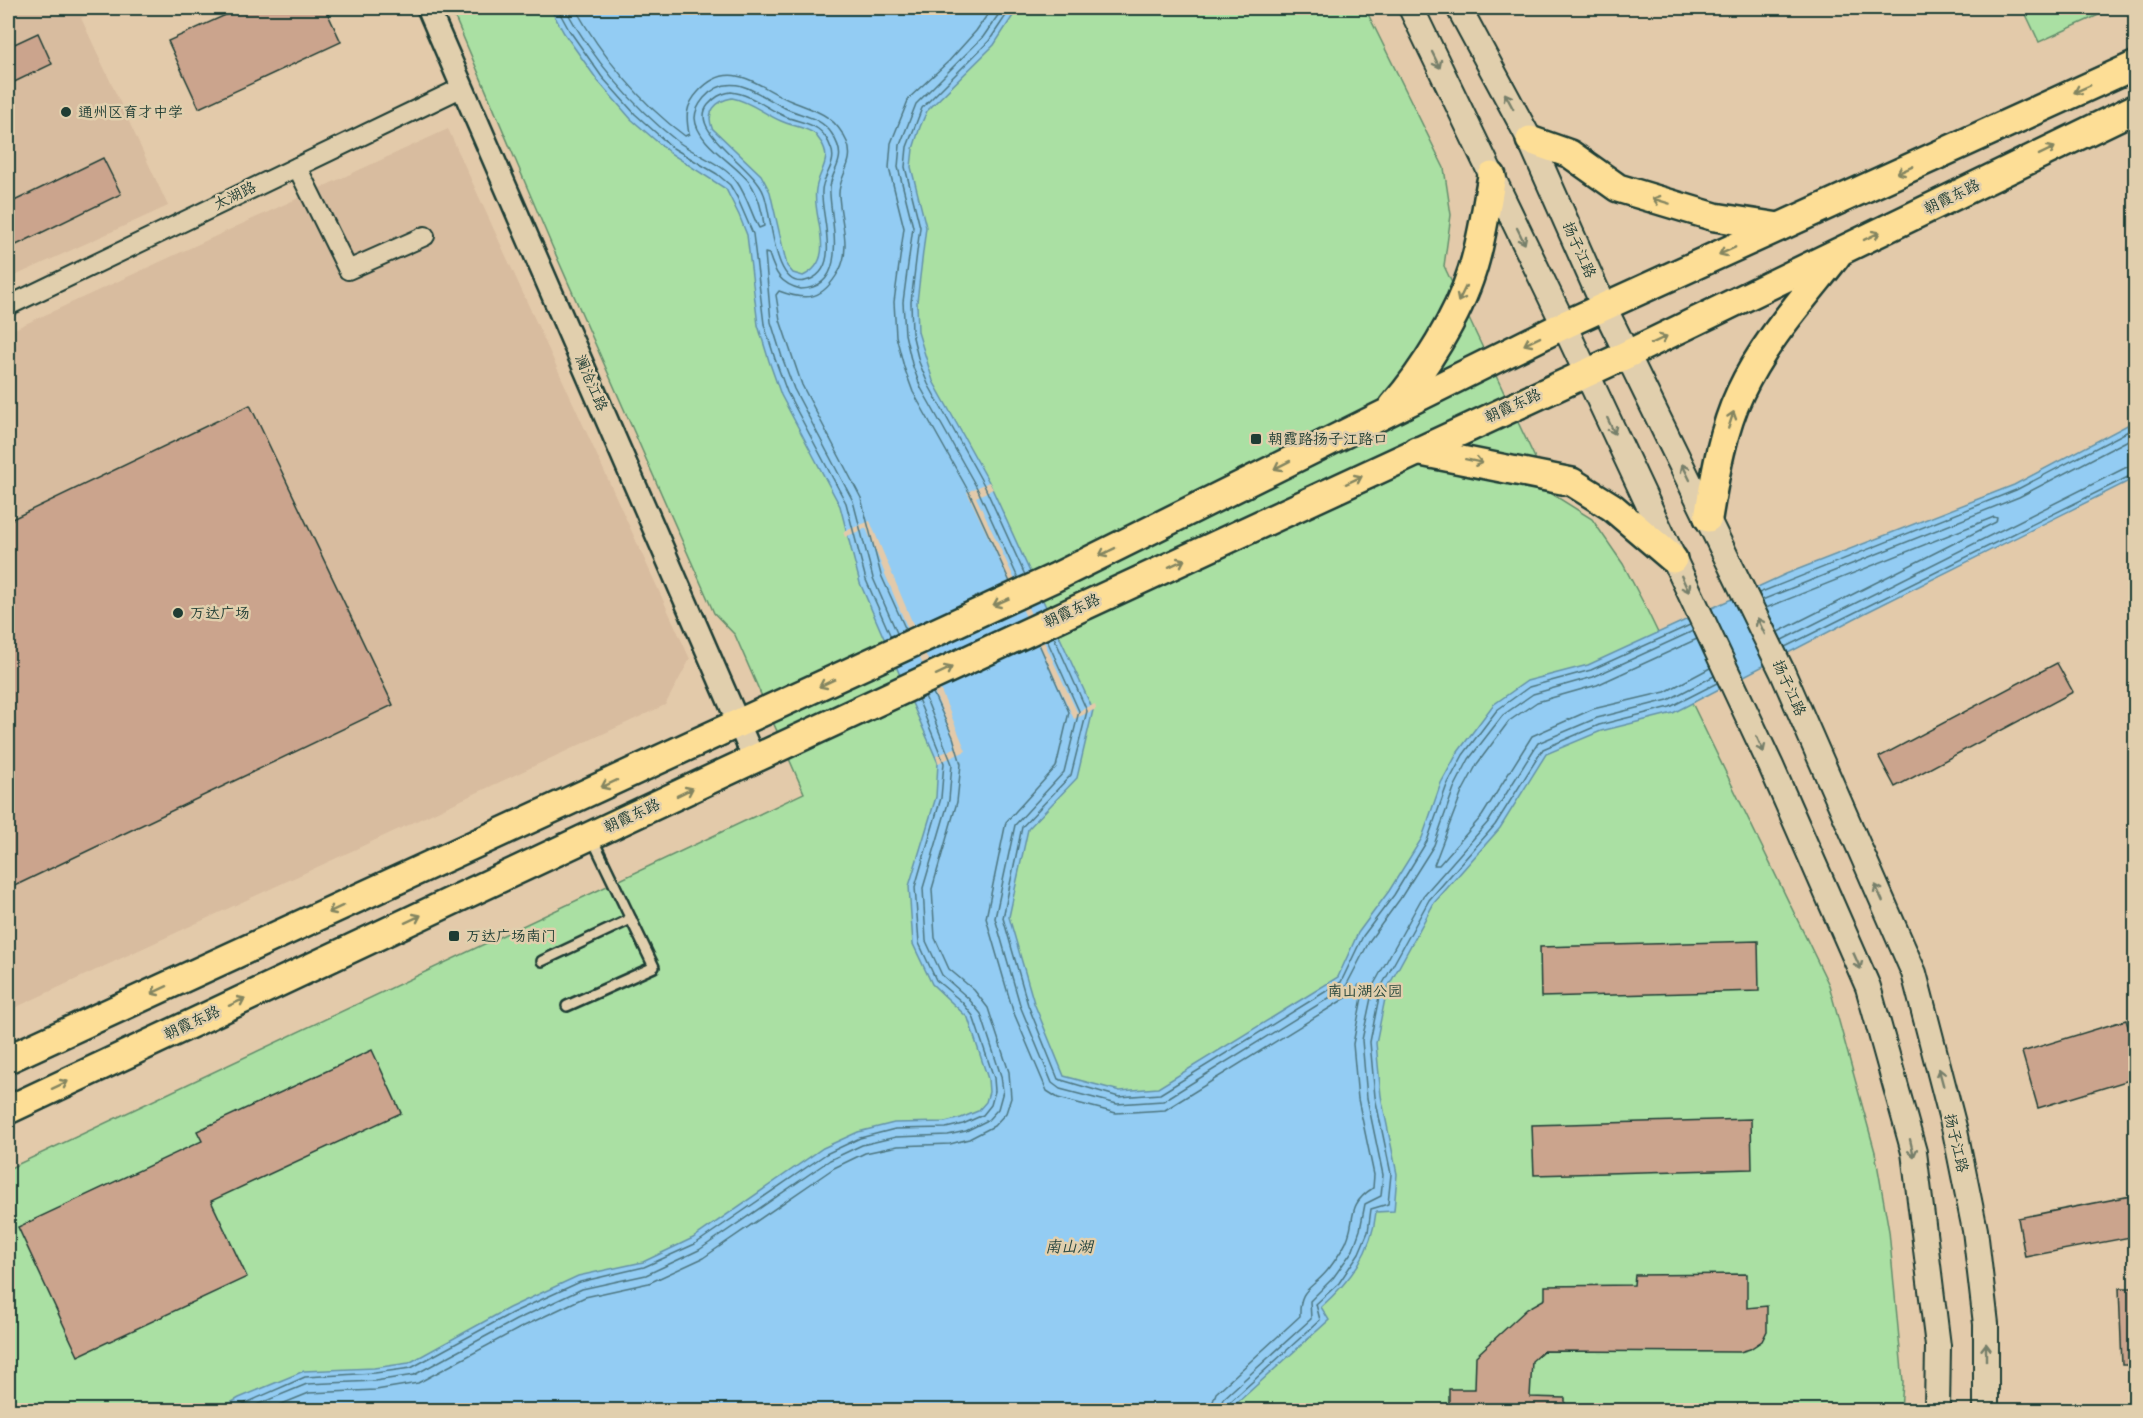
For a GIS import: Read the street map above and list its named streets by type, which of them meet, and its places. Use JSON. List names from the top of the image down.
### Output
{
  "streets": {
    "main road": ["朝霞东路", "扬子江路"],
    "street": ["太湖路", "澜沧江路"]
  },
  "crossings": [
    ["太湖路", "澜沧江路"],
    ["朝霞东路", "扬子江路"],
    ["朝霞东路", "澜沧江路"]
  ],
  "water": ["南山湖"],
  "parks": ["南山湖公园"],
  "places": {
    "other": ["通州区育才中学", "万达广场"],
    "transit": ["朝霞路扬子江路口", "万达广场南门"]
  }
}
